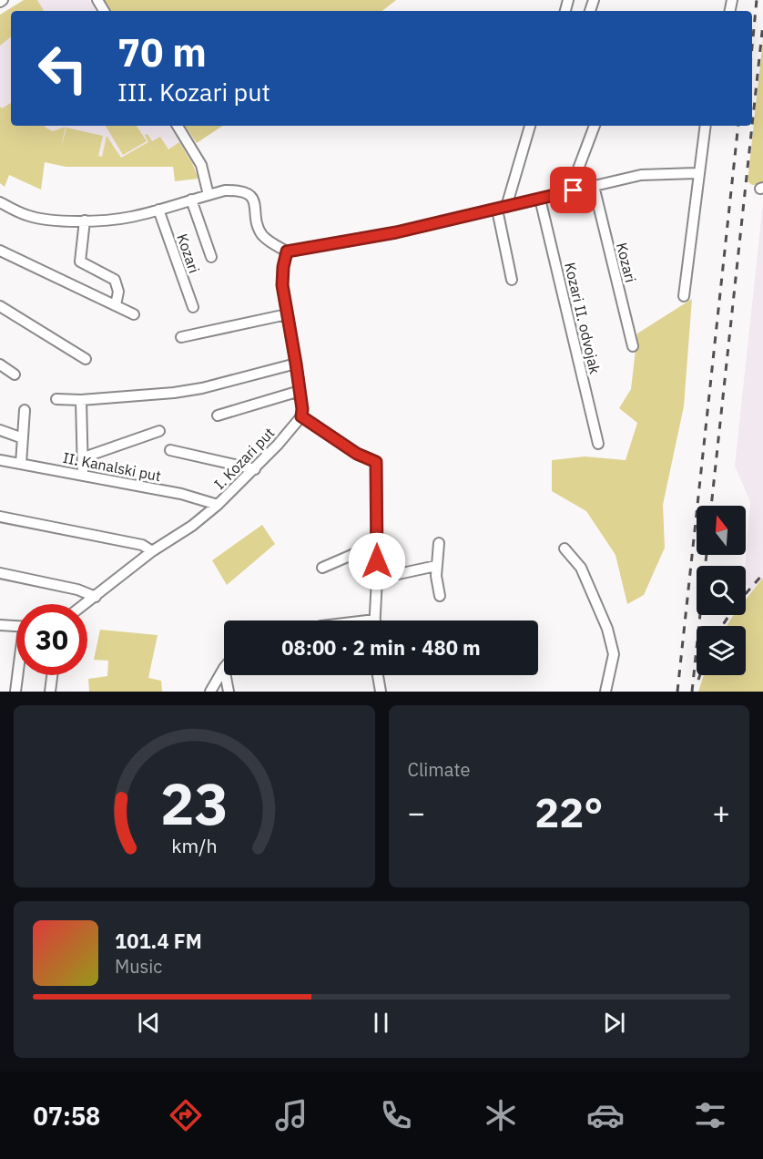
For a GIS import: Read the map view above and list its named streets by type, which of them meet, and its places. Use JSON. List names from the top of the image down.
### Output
{
  "streets": {
    "street": [
      "Kozari",
      "Kozari II. odvojak",
      "I. Kozari put",
      "II. Kanalski put"
    ]
  },
  "crossings": [
    ["I. Kozari put", "II. Kanalski put"]
  ],
  "north": "top",
  "page": {
    "turn": ["70 m", "III. Kozari put"],
    "limit": "30",
    "trip": "08:00 · 2 min · 480 m",
    "tile": "Climate",
    "heat": ["−", "22°", "+"],
    "song": ["101.4 FM", "Music"],
    "tabs": "07:58",
    "gauge": ["23", "km/h"]
  }
}
